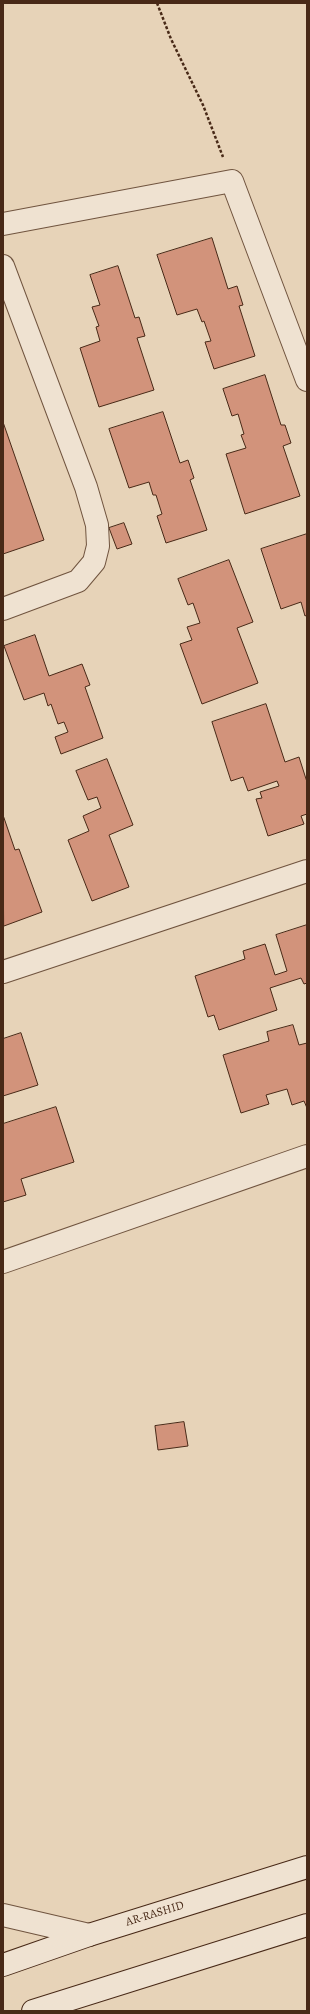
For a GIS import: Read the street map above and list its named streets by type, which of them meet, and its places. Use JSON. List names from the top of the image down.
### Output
{
  "streets": {
    "street": ["AR-RASHID"]
  }
}
